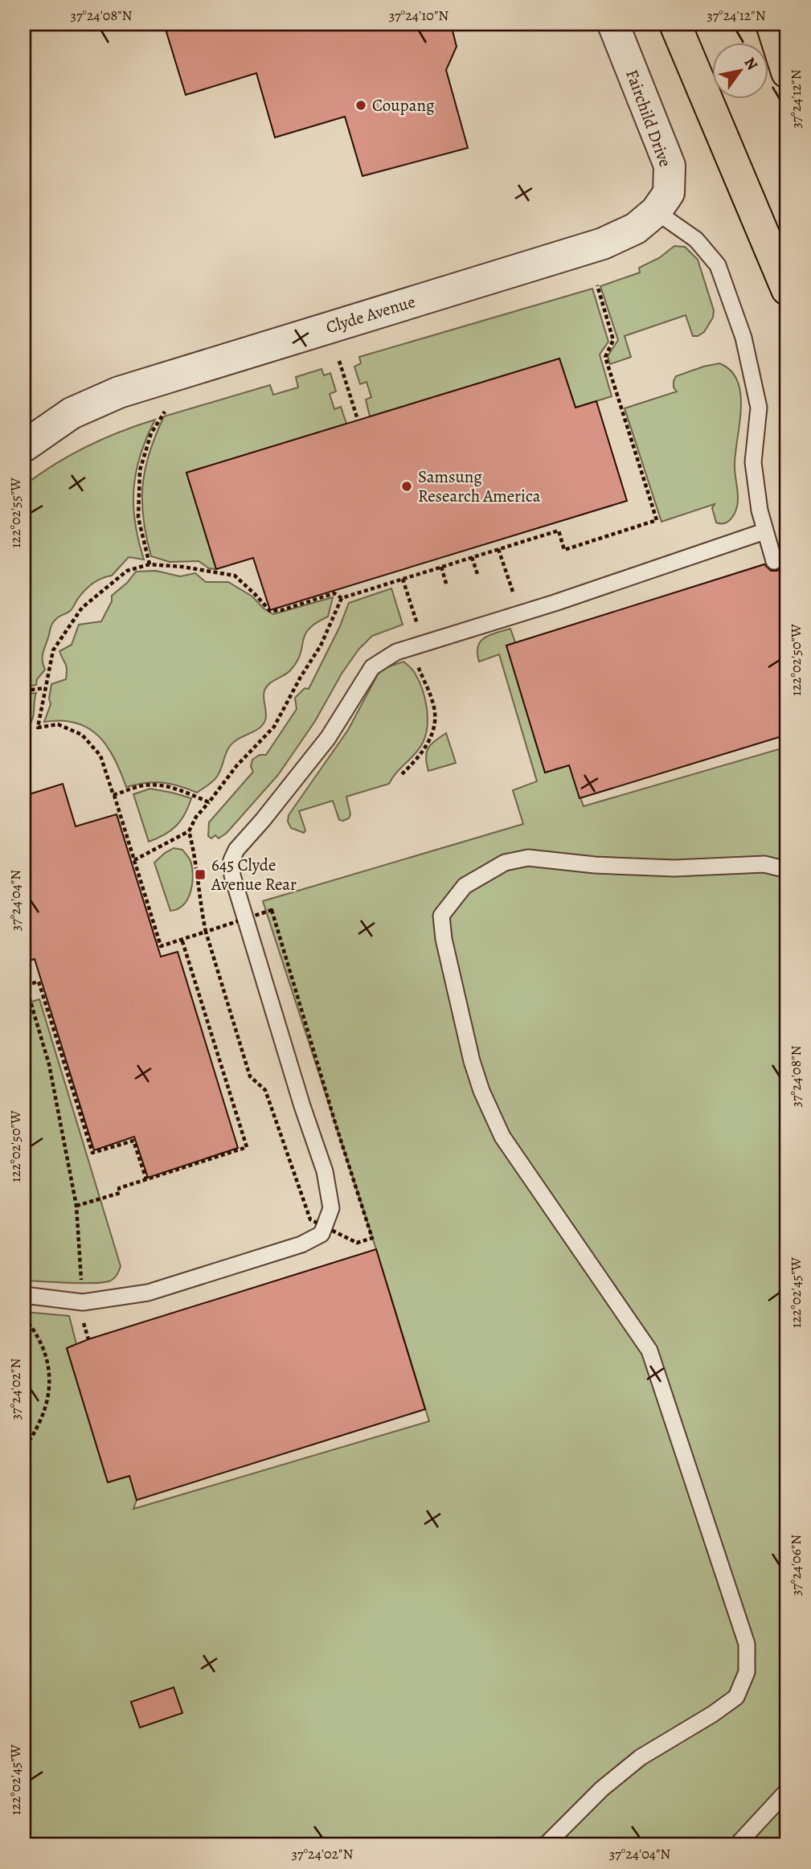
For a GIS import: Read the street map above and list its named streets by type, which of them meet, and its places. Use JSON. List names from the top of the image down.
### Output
{
  "streets": {
    "street": ["Fairchild Drive", "Clyde Avenue"]
  },
  "crossings": [
    ["Fairchild Drive", "Clyde Avenue"]
  ],
  "places": {
    "other": ["Coupang", "Samsung Research America"],
    "transit": ["645 Clyde Avenue Rear"]
  },
  "north": "top right",
  "coordinates": [
    "37°24'08\"N",
    "37°24'10\"N",
    "37°24'12\"N",
    "122°02'55\"W",
    "122°02'50\"W",
    "37°24'04\"N",
    "122°02'45\"W",
    "37°24'02\"N",
    "37°24'06\"N"
  ]
}
